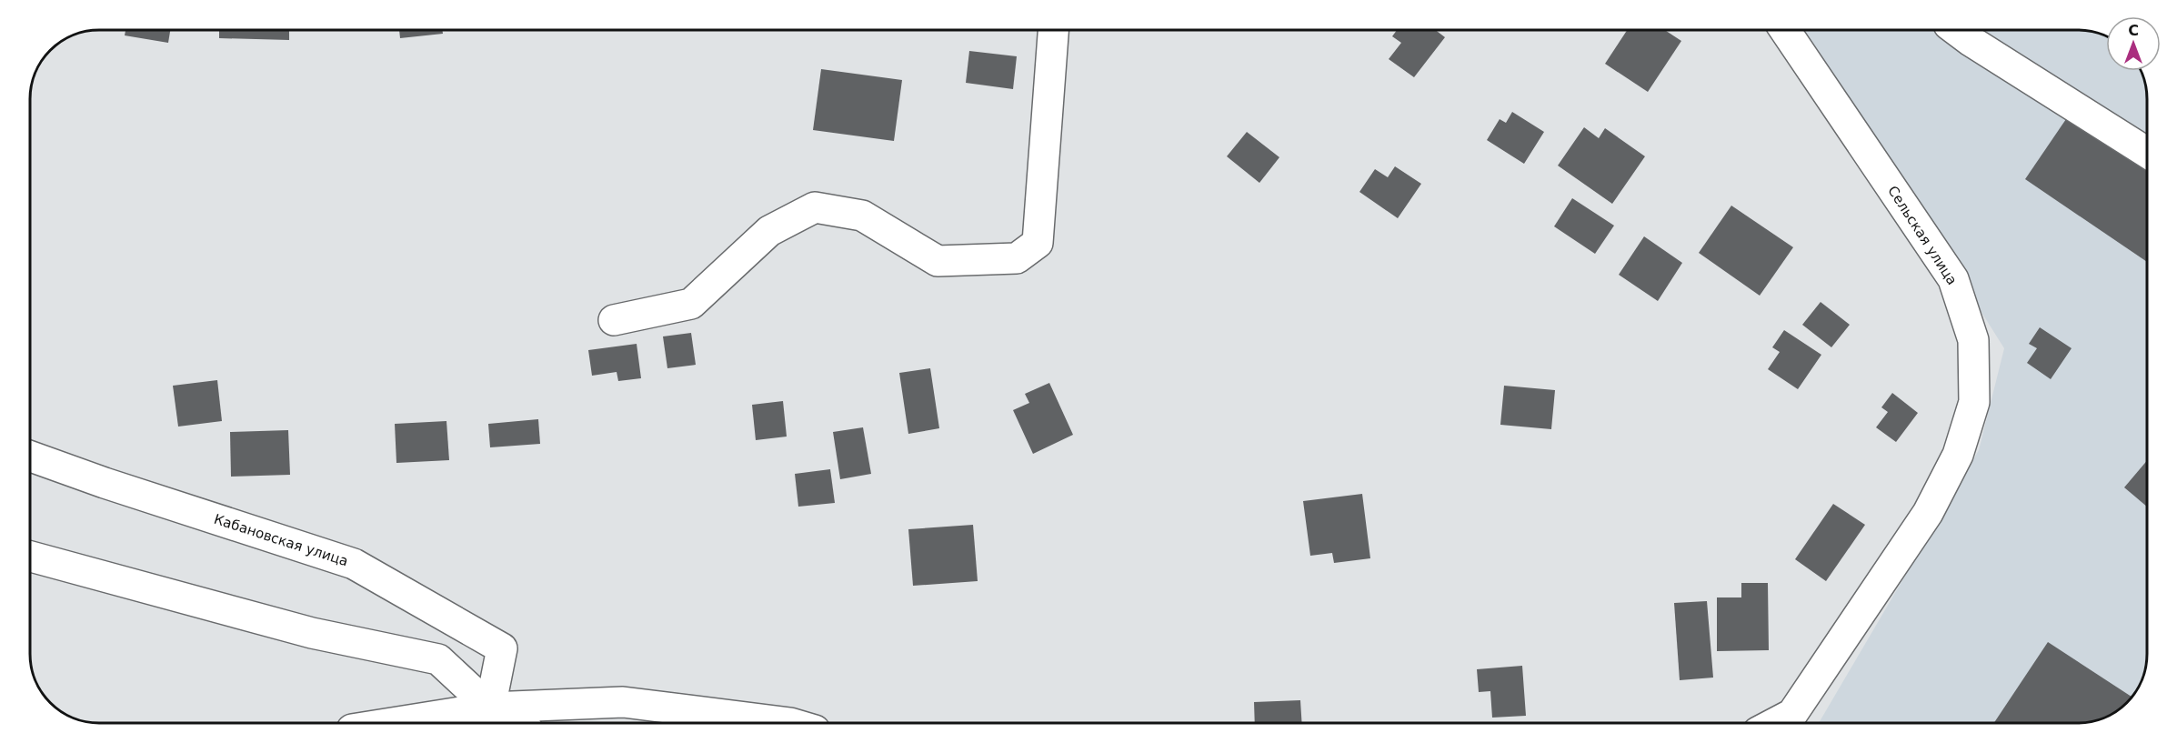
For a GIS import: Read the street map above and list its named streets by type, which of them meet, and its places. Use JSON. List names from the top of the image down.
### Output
{
  "streets": {
    "street": ["Сельская улица", "Кабановская улица"]
  },
  "north": "top"
}
